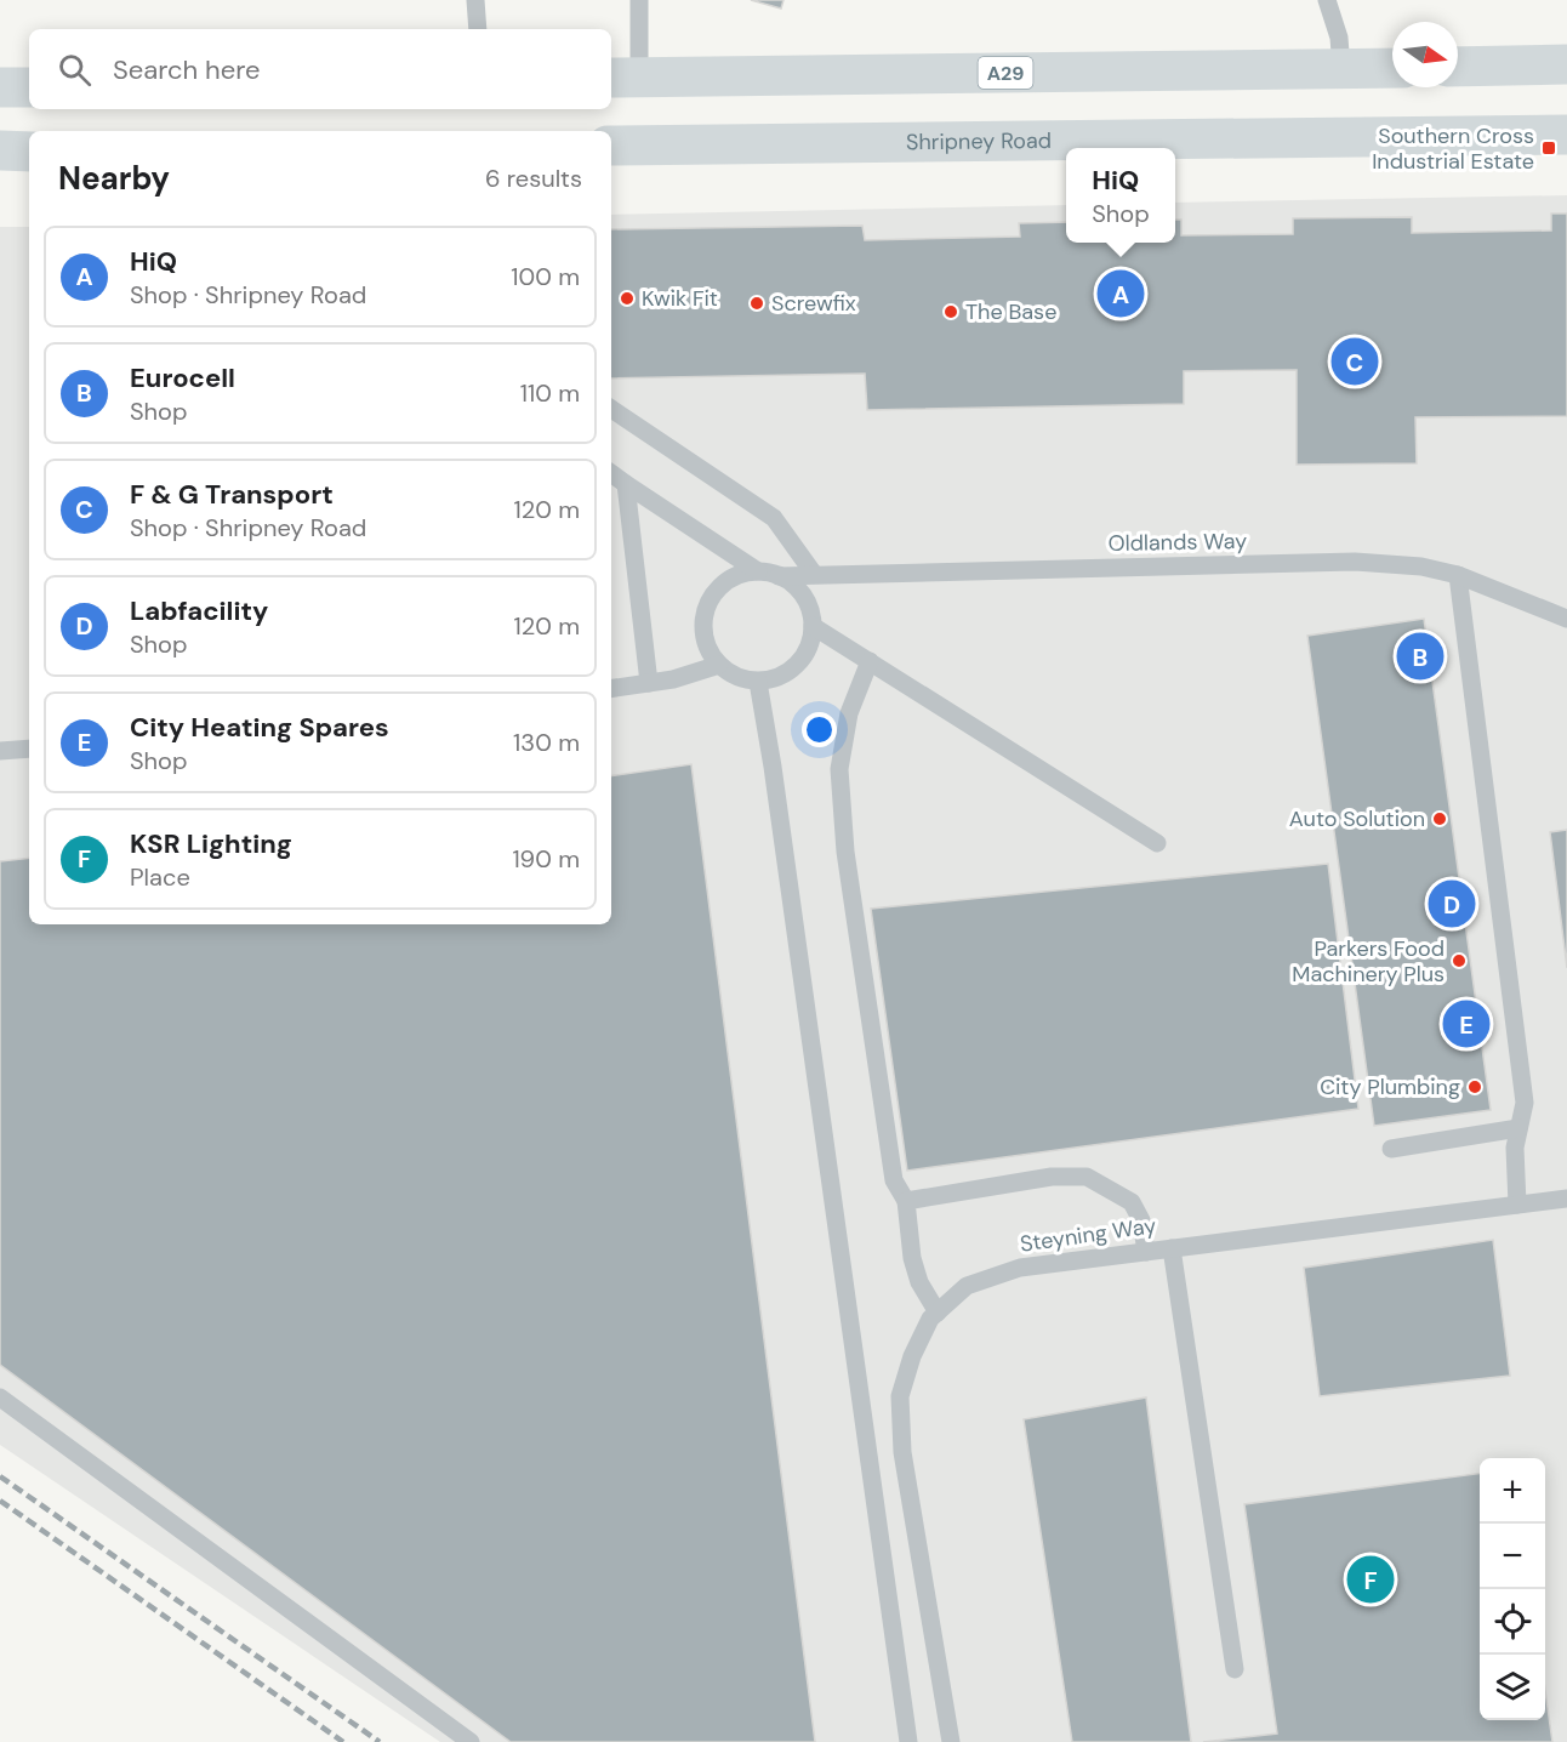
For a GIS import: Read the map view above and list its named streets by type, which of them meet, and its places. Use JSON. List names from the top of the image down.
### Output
{
  "streets": {
    "main road": ["A29", "Shripney Road"],
    "lane": ["Oldlands Way", "Steyning Way"]
  },
  "places": {
    "transit": ["Southern Cross Industrial Estate"],
    "other": [
      "Kwik Fit",
      "Screwfix",
      "The Base",
      "Auto Solution",
      "Parkers Food Machinery Plus",
      "City Plumbing"
    ]
  },
  "north": "right",
  "page": {
    "search": "Search here",
    "heading": ["Nearby", "6 results"],
    "popup": ["HiQ", "Shop"],
    "list": [
      {
        "mark": "A",
        "name": "HiQ",
        "note": "Shop · Shripney Road",
        "value": "100 m"
      },
      {
        "mark": "B",
        "name": "Eurocell",
        "note": "Shop",
        "value": "110 m"
      },
      {
        "mark": "C",
        "name": "F & G Transport",
        "note": "Shop · Shripney Road",
        "value": "120 m"
      },
      {
        "mark": "D",
        "name": "Labfacility",
        "note": "Shop",
        "value": "120 m"
      },
      {
        "mark": "E",
        "name": "City Heating Spares",
        "note": "Shop",
        "value": "130 m"
      },
      {
        "mark": "F",
        "name": "KSR Lighting",
        "note": "Place",
        "value": "190 m"
      }
    ],
    "pins": [
      "A",
      "C",
      "B",
      "D",
      "E",
      "F"
    ],
    "map_buttons": ["+", "−"]
  }
}
